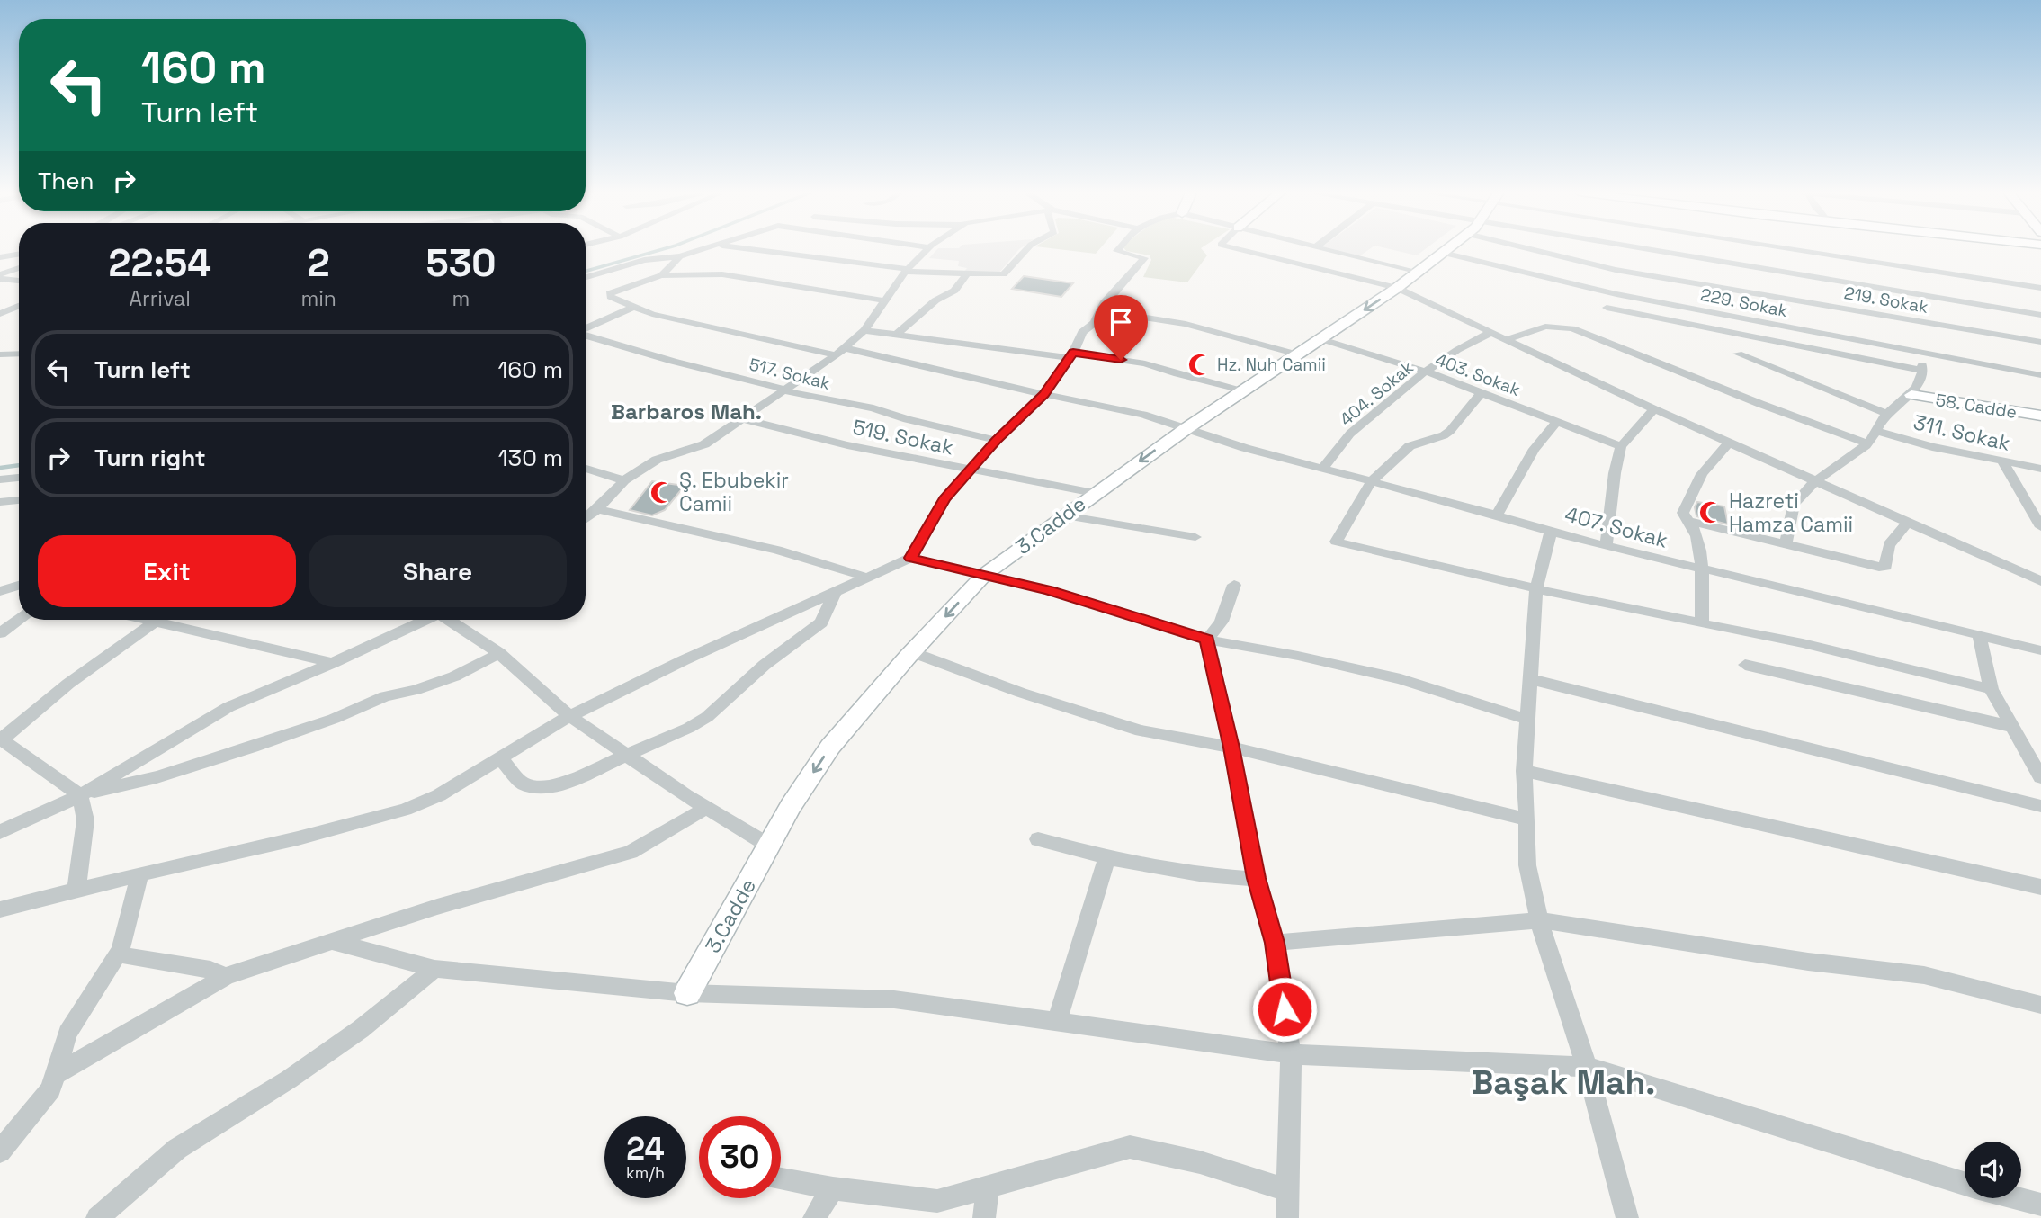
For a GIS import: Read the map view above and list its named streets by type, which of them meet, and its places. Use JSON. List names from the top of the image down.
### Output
{
  "streets": {
    "street": [
      "219. Sokak",
      "229. Sokak",
      "517. Sokak",
      "403. Sokak",
      "404. Sokak",
      "58. Cadde",
      "311. Sokak",
      "519. Sokak",
      "3.Cadde",
      "407. Sokak"
    ]
  },
  "crossings": [
    ["229. Sokak", "3.Cadde"],
    ["403. Sokak", "404. Sokak"],
    ["403. Sokak", "3.Cadde"],
    ["404. Sokak", "407. Sokak"],
    ["519. Sokak", "3.Cadde"],
    ["3.Cadde", "407. Sokak"]
  ],
  "districts": ["Barbaros Mah.", "Başak Mah."],
  "places": {
    "mosque": ["Hz. Nuh Camii", "Ş. Ebubekir Camii", "Hazreti Hamza Camii"]
  },
  "page": {
    "turn": ["160 m", "Turn left"],
    "then": "Then",
    "eta": [
      "22:54",
      "Arrival",
      "2",
      "min",
      "530",
      "m"
    ],
    "list": [
      {
        "name": "Turn left",
        "value": "160 m"
      },
      {
        "name": "Turn right",
        "value": "130 m"
      }
    ],
    "buttons": ["Exit", "Share"],
    "speed": "24 km/h",
    "limit": "30"
  }
}
